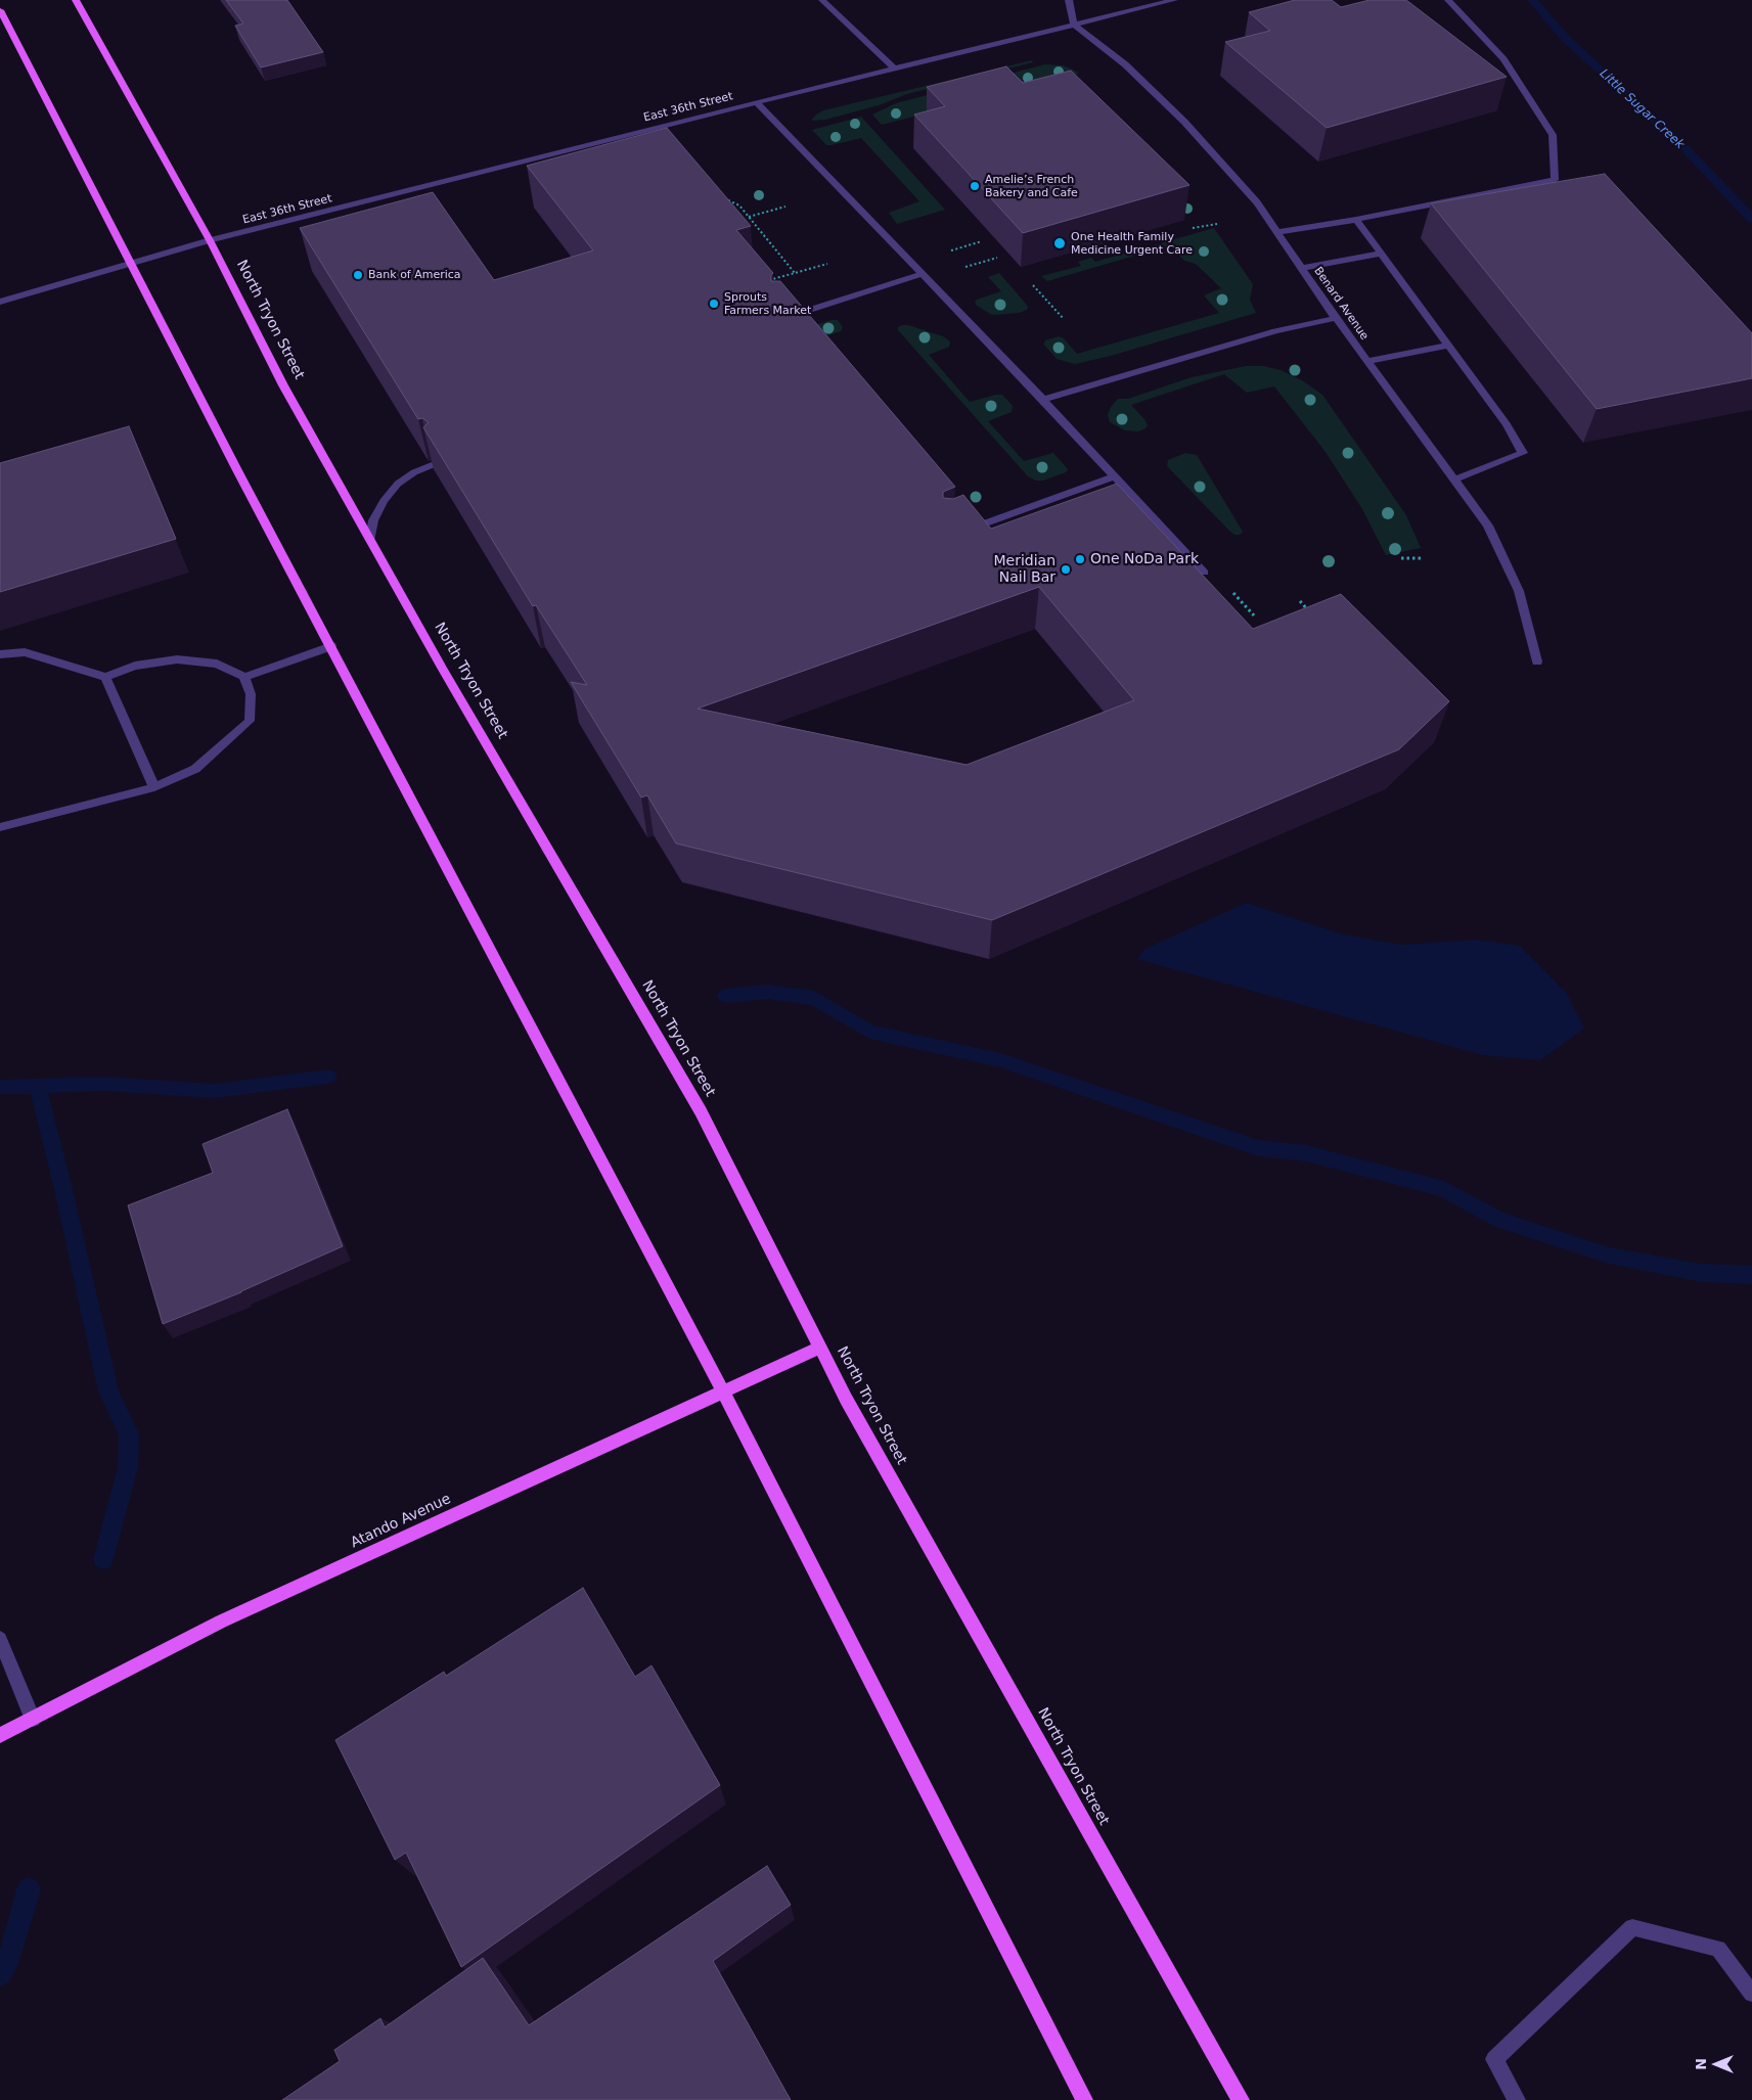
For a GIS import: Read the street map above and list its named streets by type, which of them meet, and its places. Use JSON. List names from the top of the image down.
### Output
{
  "streets": {
    "main road": ["North Tryon Street", "Atando Avenue"],
    "street": ["East 36th Street", "Benard Avenue"]
  },
  "crossings": [
    ["East 36th Street", "Benard Avenue"],
    ["East 36th Street", "North Tryon Street"],
    ["North Tryon Street", "Atando Avenue"]
  ],
  "water": ["Little Sugar Creek"],
  "places": [
    "Amelie’s French Bakery and Cafe",
    "One Health Family Medicine Urgent Care",
    "Bank of America",
    "Sprouts Farmers Market",
    "One NoDa Park",
    "Meridian Nail Bar"
  ],
  "north": "left"
}
